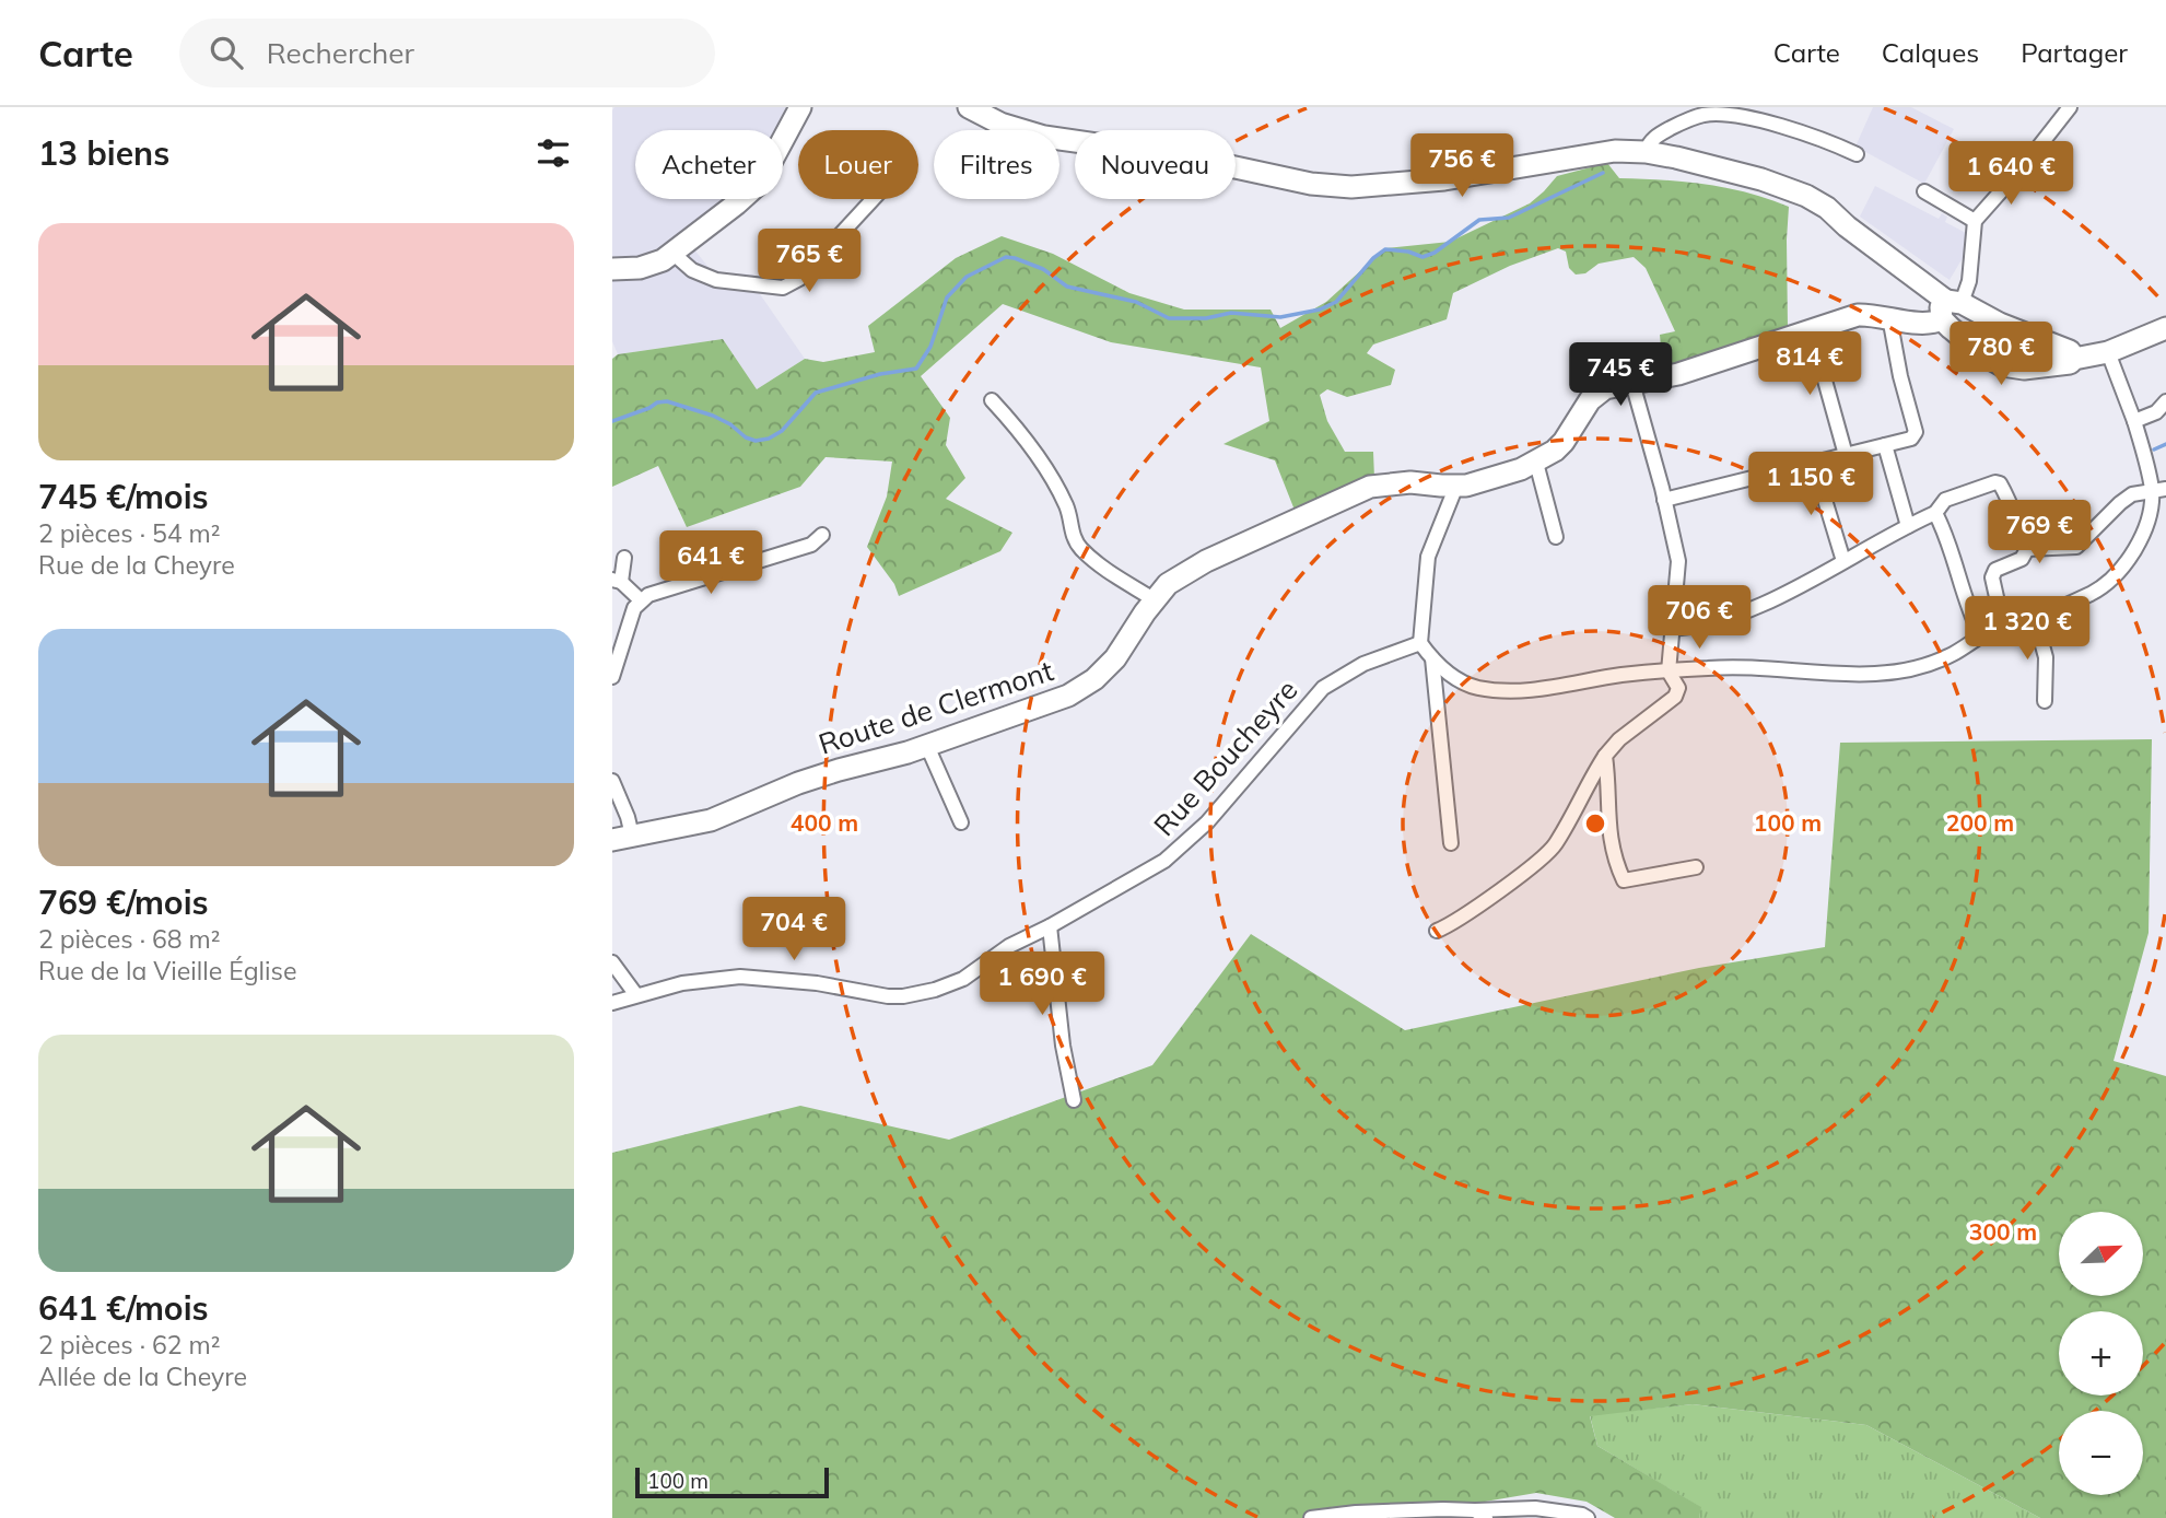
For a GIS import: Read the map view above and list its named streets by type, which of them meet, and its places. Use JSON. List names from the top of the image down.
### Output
{
  "streets": {
    "street": ["Route de Clermont", "Rue Boucheyre"]
  },
  "scale_bar": "100 m",
  "north": "top right",
  "page": {
    "header": "Carte",
    "search": "Rechercher",
    "nav": ["Carte", "Calques", "Partager"],
    "heading": "13 biens",
    "chip": [
      "Acheter",
      "Louer",
      "Filtres",
      "Nouveau"
    ],
    "price": [
      "756 €",
      "1 640 €",
      "765 €",
      "780 €",
      "814 €",
      "745 €",
      "1 150 €",
      "769 €",
      "641 €",
      "706 €",
      "1 320 €",
      "704 €",
      "1 690 €"
    ],
    "list": [
      {
        "name": "745 €/mois",
        "note": "2 pièces · 54 m² · Rue de la Cheyre"
      },
      {
        "name": "769 €/mois",
        "note": "2 pièces · 68 m² · Rue de la Vieille Église"
      },
      {
        "name": "641 €/mois",
        "note": "2 pièces · 62 m² · Allée de la Cheyre"
      }
    ],
    "map_buttons": ["+", "−"],
    "scale": "100 m"
  },
  "rings": [
    "100 m",
    "200 m",
    "400 m",
    "300 m"
  ]
}
